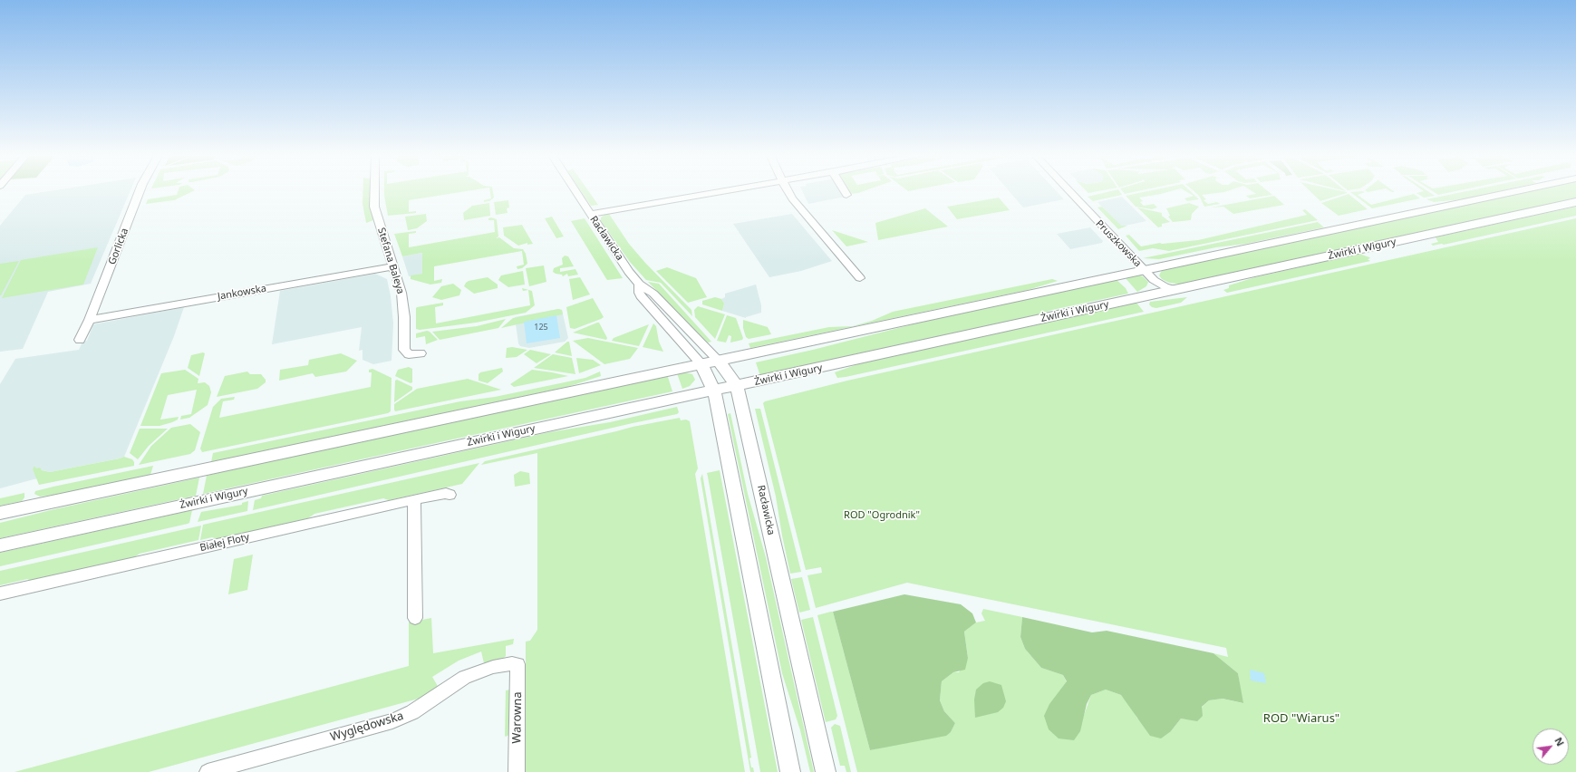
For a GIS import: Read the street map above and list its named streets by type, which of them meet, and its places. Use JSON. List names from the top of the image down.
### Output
{
  "streets": {
    "main road": ["Racławicka", "Żwirki i Wigury"],
    "street": [
      "Pruszkowska",
      "Gorlicka",
      "Stefana Baleya",
      "Jankowska",
      "Białej Floty",
      "Warowna",
      "Wyględowska"
    ]
  },
  "crossings": [
    ["Racławicka", "Żwirki i Wigury"],
    ["Pruszkowska", "Żwirki i Wigury"],
    ["Gorlicka", "Jankowska"],
    ["Stefana Baleya", "Jankowska"],
    ["Warowna", "Wyględowska"]
  ],
  "parks": ["ROD \"Ogrodnik\"", "ROD \"Wiarus\""],
  "house_numbers": ["125"],
  "north": "top right"
}
